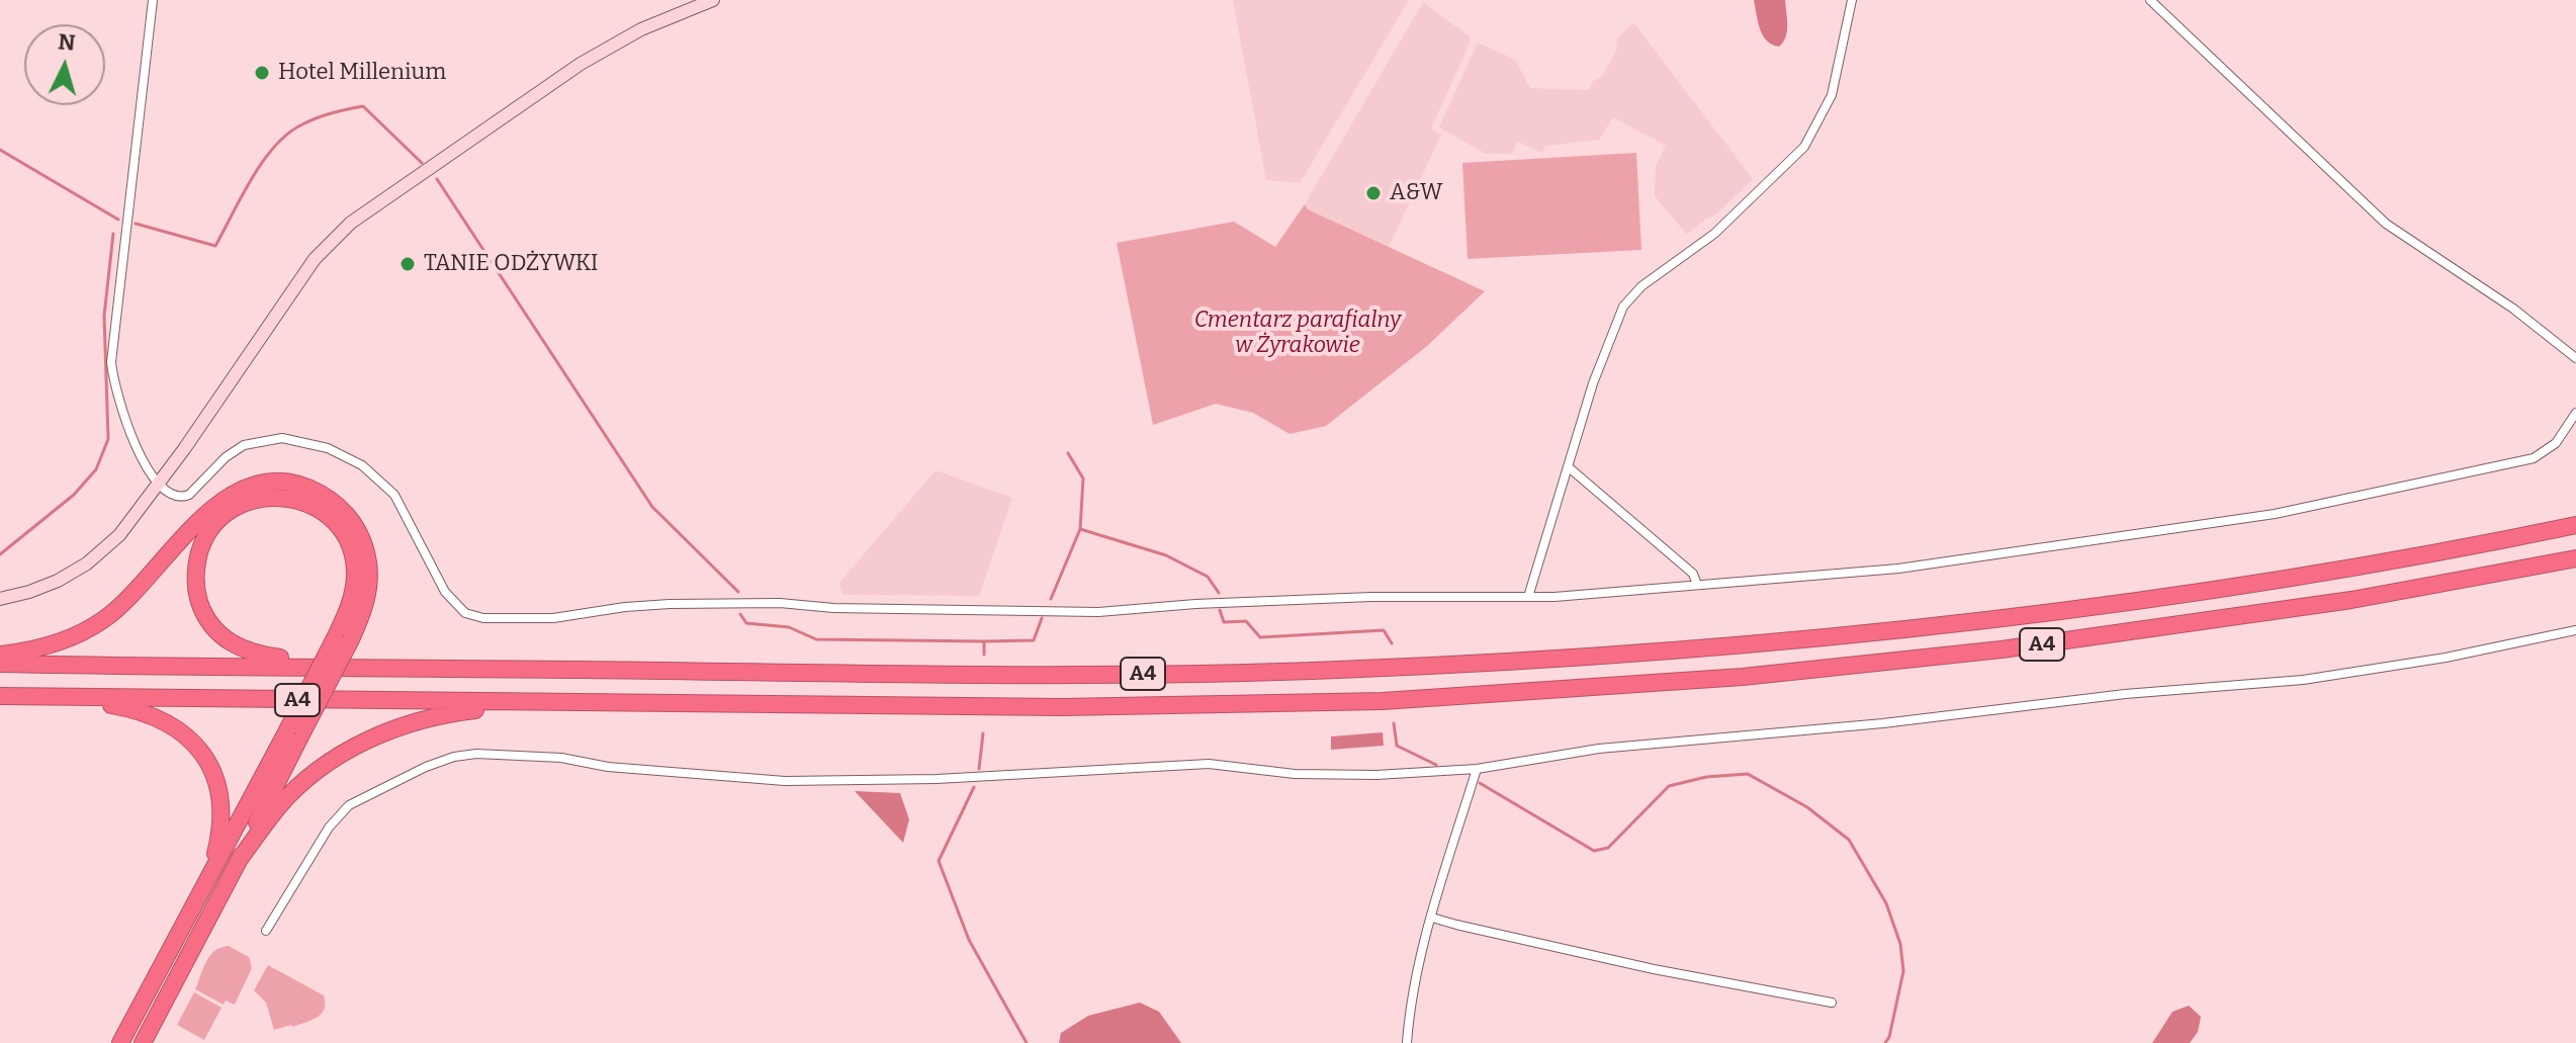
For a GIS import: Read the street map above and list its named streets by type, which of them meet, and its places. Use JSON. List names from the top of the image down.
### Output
{
  "streets": {
    "highway": ["A4"]
  },
  "parks": ["Cmentarz parafialny w Żyrakowie"],
  "places": ["Hotel Millenium", "A&W", "TANIE ODŻYWKI"],
  "north": "top"
}
